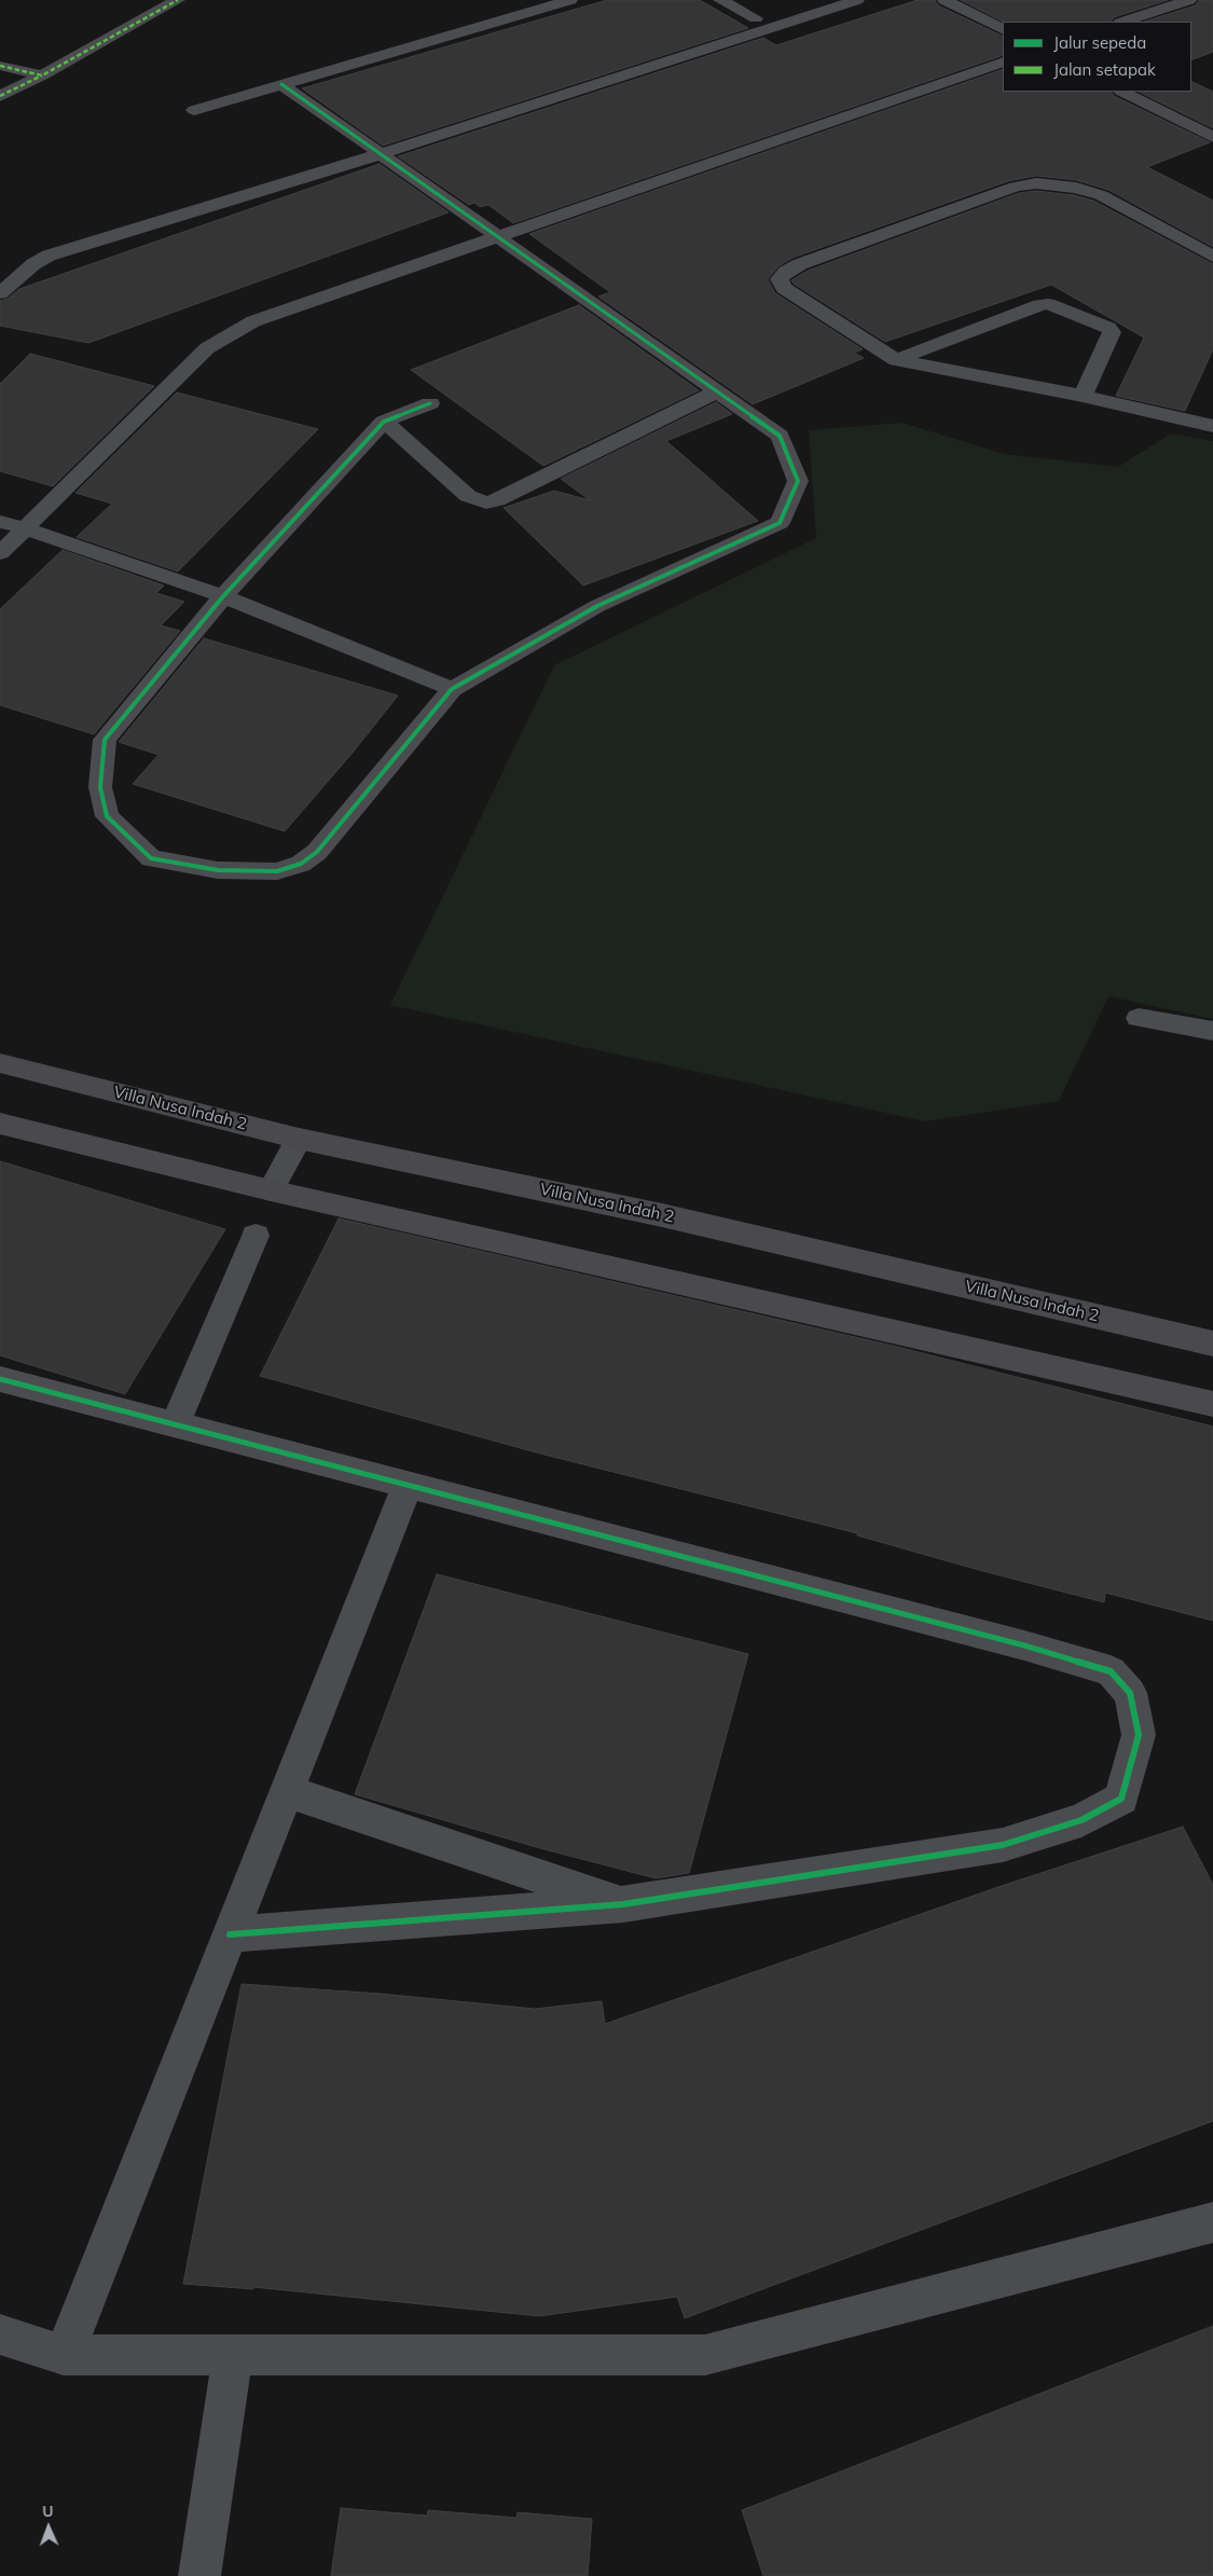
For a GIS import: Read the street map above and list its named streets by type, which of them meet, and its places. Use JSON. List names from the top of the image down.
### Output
{
  "streets": {
    "main road": ["Villa Nusa Indah 2"]
  },
  "legend": ["Jalur sepeda", "Jalan setapak"],
  "north": "top"
}
